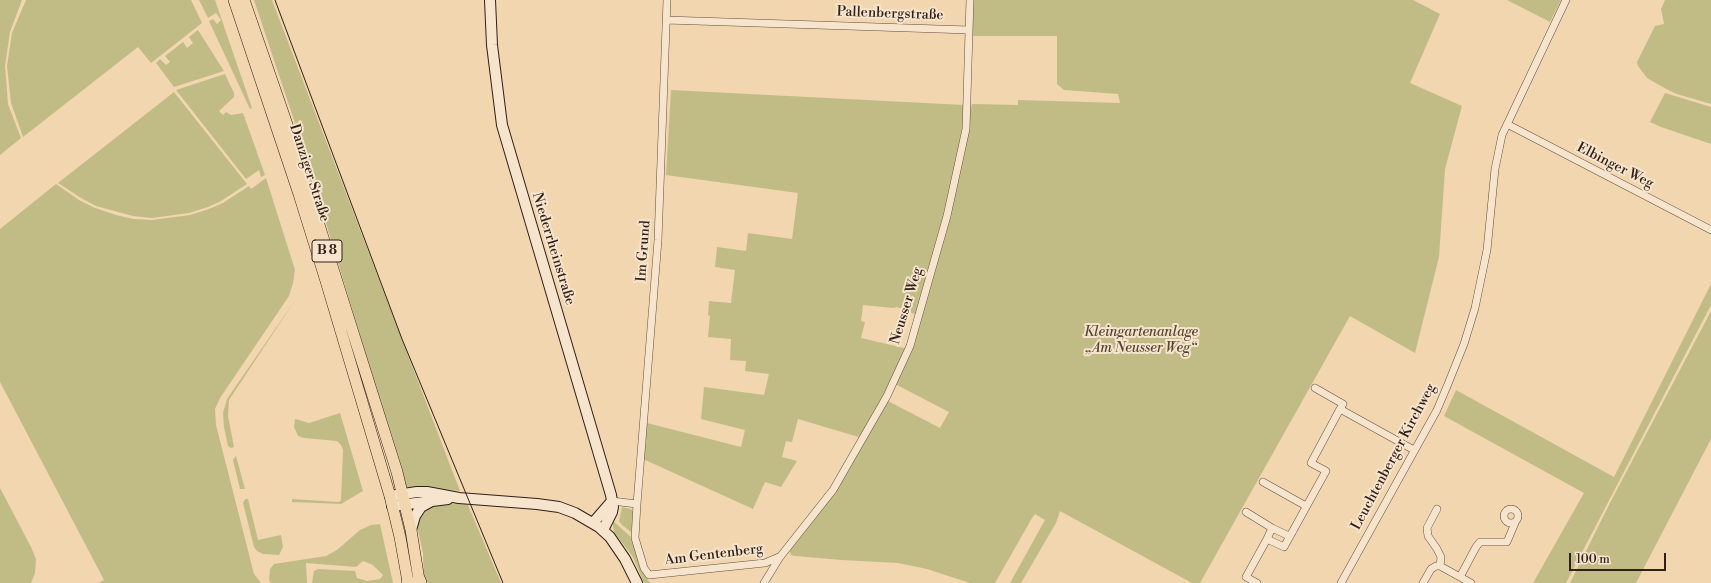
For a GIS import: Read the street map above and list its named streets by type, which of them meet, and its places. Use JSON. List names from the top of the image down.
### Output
{
  "streets": {
    "main road": ["Danziger Straße", "B 8"],
    "street": [
      "Pallenbergstraße",
      "Elbinger Weg",
      "Niederrheinstraße",
      "Im Grund",
      "Neusser Weg",
      "Leuchtenberger Kirchweg",
      "Am Gentenberg"
    ]
  },
  "crossings": [
    ["Pallenbergstraße", "Im Grund"],
    ["Pallenbergstraße", "Neusser Weg"],
    ["Elbinger Weg", "Leuchtenberger Kirchweg"],
    ["Im Grund", "Am Gentenberg"],
    ["Neusser Weg", "Am Gentenberg"]
  ],
  "parks": ["Kleingartenanlage „Am Neusser Weg“"],
  "scale_bar": "100 m"
}
